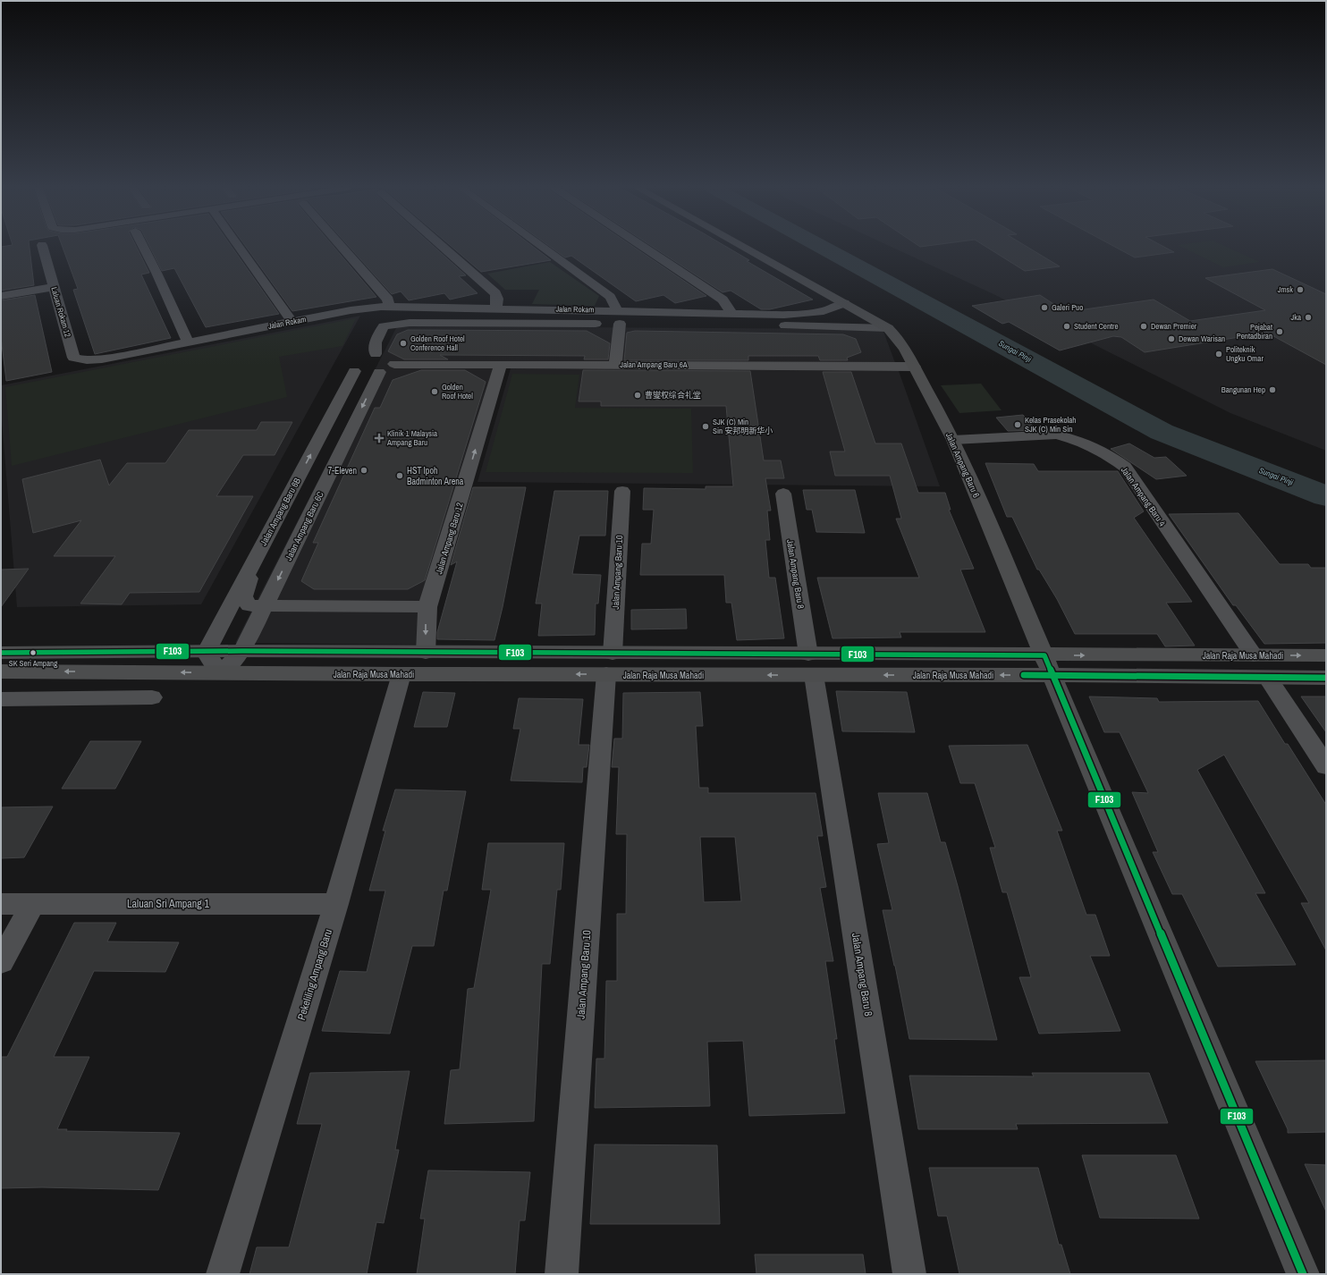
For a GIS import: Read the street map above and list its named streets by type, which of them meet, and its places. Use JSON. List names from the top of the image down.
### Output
{
  "streets": {
    "main road": ["Jalan Ampang Baru 6", "Jalan Raja Musa Mahadi"],
    "street": [
      "Jalan Rokam",
      "Laluan Rokam 12",
      "Jalan Ampang Baru 6A",
      "Jalan Ampang Baru 4",
      "Jalan Ampang Baru 6B",
      "Jalan Ampang Baru 6C",
      "Jalan Ampang Baru 12",
      "Jalan Ampang Baru 10",
      "Jalan Ampang Baru 8",
      "Laluan Sri Ampang 1",
      "Pekeliling Ampang Baru"
    ]
  },
  "crossings": [
    ["Jalan Rokam", "Laluan Rokam 12"],
    ["Jalan Rokam", "Jalan Ampang Baru 6"],
    ["Jalan Ampang Baru 6A", "Jalan Ampang Baru 6"],
    ["Jalan Ampang Baru 6A", "Jalan Ampang Baru 12"],
    ["Jalan Ampang Baru 6", "Jalan Ampang Baru 4"],
    ["Jalan Ampang Baru 6", "Jalan Raja Musa Mahadi"],
    ["Jalan Ampang Baru 4", "Jalan Raja Musa Mahadi"],
    ["Jalan Ampang Baru 6B", "Jalan Raja Musa Mahadi"],
    ["Jalan Ampang Baru 6C", "Jalan Raja Musa Mahadi"],
    ["Jalan Ampang Baru 12", "Jalan Raja Musa Mahadi"],
    ["Jalan Ampang Baru 10", "Jalan Raja Musa Mahadi"],
    ["Jalan Ampang Baru 8", "Jalan Raja Musa Mahadi"],
    ["Jalan Raja Musa Mahadi", "Pekeliling Ampang Baru"],
    ["Laluan Sri Ampang 1", "Pekeliling Ampang Baru"]
  ],
  "one_way": ["Jalan Ampang Baru 6B", "Jalan Ampang Baru 6C"],
  "water": ["Sungai Pinji"],
  "places": {
    "other": [
      "Jmsk",
      "Galeri Puo",
      "Jka",
      "Student Centre",
      "Dewan Premier",
      "Pejabat Pentadbiran",
      "Dewan Warisan",
      "Golden Roof Hotel Conference Hall",
      "Politeknik Ungku Omar",
      "Bangunan Hep",
      "Golden Roof Hotel",
      "曹燮权综合礼堂",
      "Kelas Prasekolah SJK (C) Min Sin",
      "SJK (C) Min Sin 安邦明新华小",
      "7-Eleven",
      "HST Ipoh Badminton Arena",
      "SK Seri Ampang"
    ],
    "health": ["Klinik 1 Malaysia Ampang Baru"]
  },
  "lines": ["transit line F103"]
}
